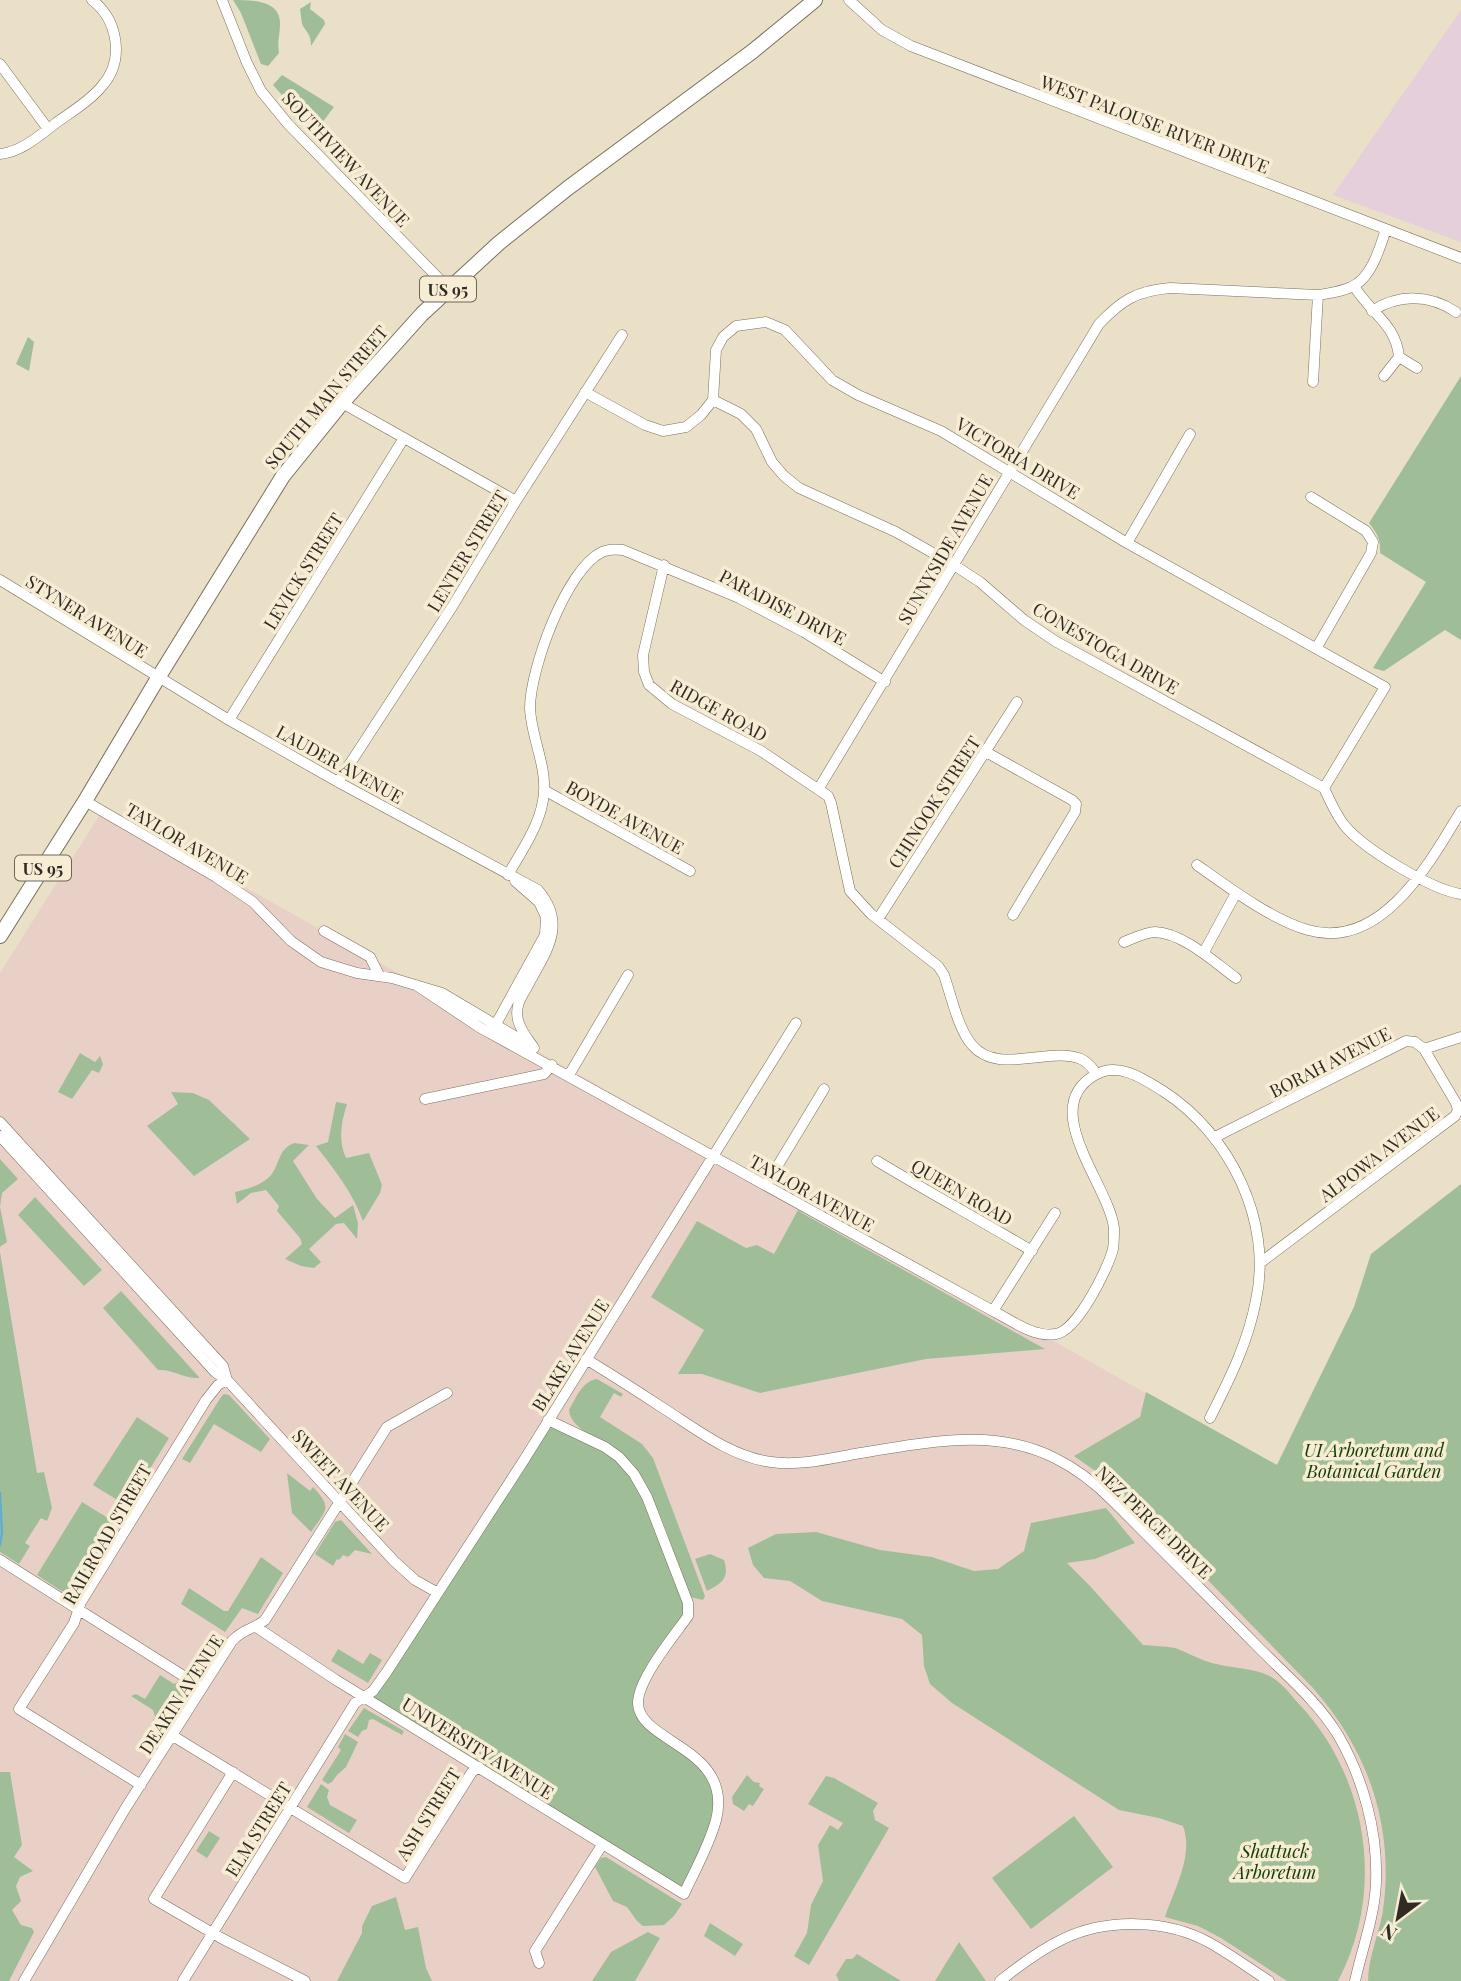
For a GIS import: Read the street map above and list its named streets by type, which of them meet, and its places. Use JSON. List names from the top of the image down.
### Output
{
  "streets": {
    "highway": ["US 95", "SOUTH MAIN STREET"],
    "street": [
      "WEST PALOUSE RIVER DRIVE",
      "SOUTHVIEW AVENUE",
      "VICTORIA DRIVE",
      "SUNNYSIDE AVENUE",
      "LENTER STREET",
      "LEVICK STREET",
      "PARADISE DRIVE",
      "STYNER AVENUE",
      "CONESTOGA DRIVE",
      "RIDGE ROAD",
      "LAUDER AVENUE",
      "CHINOOK STREET",
      "BOYDE AVENUE",
      "TAYLOR AVENUE",
      "BORAH AVENUE",
      "ALPOWA AVENUE",
      "QUEEN ROAD",
      "BLAKE AVENUE",
      "SWEET AVENUE",
      "NEZ PERCE DRIVE",
      "RAILROAD STREET",
      "DEAKIN AVENUE",
      "UNIVERSITY AVENUE",
      "ASH STREET",
      "ELM STREET"
    ]
  },
  "crossings": [
    ["SOUTHVIEW AVENUE", "SOUTH MAIN STREET"],
    ["SOUTH MAIN STREET", "STYNER AVENUE"],
    ["SOUTH MAIN STREET", "LAUDER AVENUE"],
    ["SOUTH MAIN STREET", "TAYLOR AVENUE"],
    ["VICTORIA DRIVE", "SUNNYSIDE AVENUE"],
    ["VICTORIA DRIVE", "CONESTOGA DRIVE"],
    ["SUNNYSIDE AVENUE", "PARADISE DRIVE"],
    ["SUNNYSIDE AVENUE", "CONESTOGA DRIVE"],
    ["SUNNYSIDE AVENUE", "RIDGE ROAD"],
    ["LENTER STREET", "LAUDER AVENUE"],
    ["LEVICK STREET", "LAUDER AVENUE"],
    ["PARADISE DRIVE", "RIDGE ROAD"],
    ["STYNER AVENUE", "LAUDER AVENUE"],
    ["RIDGE ROAD", "CHINOOK STREET"],
    ["RIDGE ROAD", "TAYLOR AVENUE"],
    ["LAUDER AVENUE", "TAYLOR AVENUE"],
    ["TAYLOR AVENUE", "BLAKE AVENUE"],
    ["BORAH AVENUE", "ALPOWA AVENUE"],
    ["BLAKE AVENUE", "SWEET AVENUE"],
    ["BLAKE AVENUE", "NEZ PERCE DRIVE"],
    ["BLAKE AVENUE", "UNIVERSITY AVENUE"],
    ["BLAKE AVENUE", "ELM STREET"],
    ["SWEET AVENUE", "RAILROAD STREET"],
    ["SWEET AVENUE", "DEAKIN AVENUE"],
    ["RAILROAD STREET", "DEAKIN AVENUE"],
    ["DEAKIN AVENUE", "UNIVERSITY AVENUE"],
    ["UNIVERSITY AVENUE", "ASH STREET"],
    ["UNIVERSITY AVENUE", "ELM STREET"],
    ["ASH STREET", "ELM STREET"]
  ],
  "parks": ["UI Arboretum and Botanical Garden", "Shattuck Arboretum"],
  "north": "bottom left"
}
